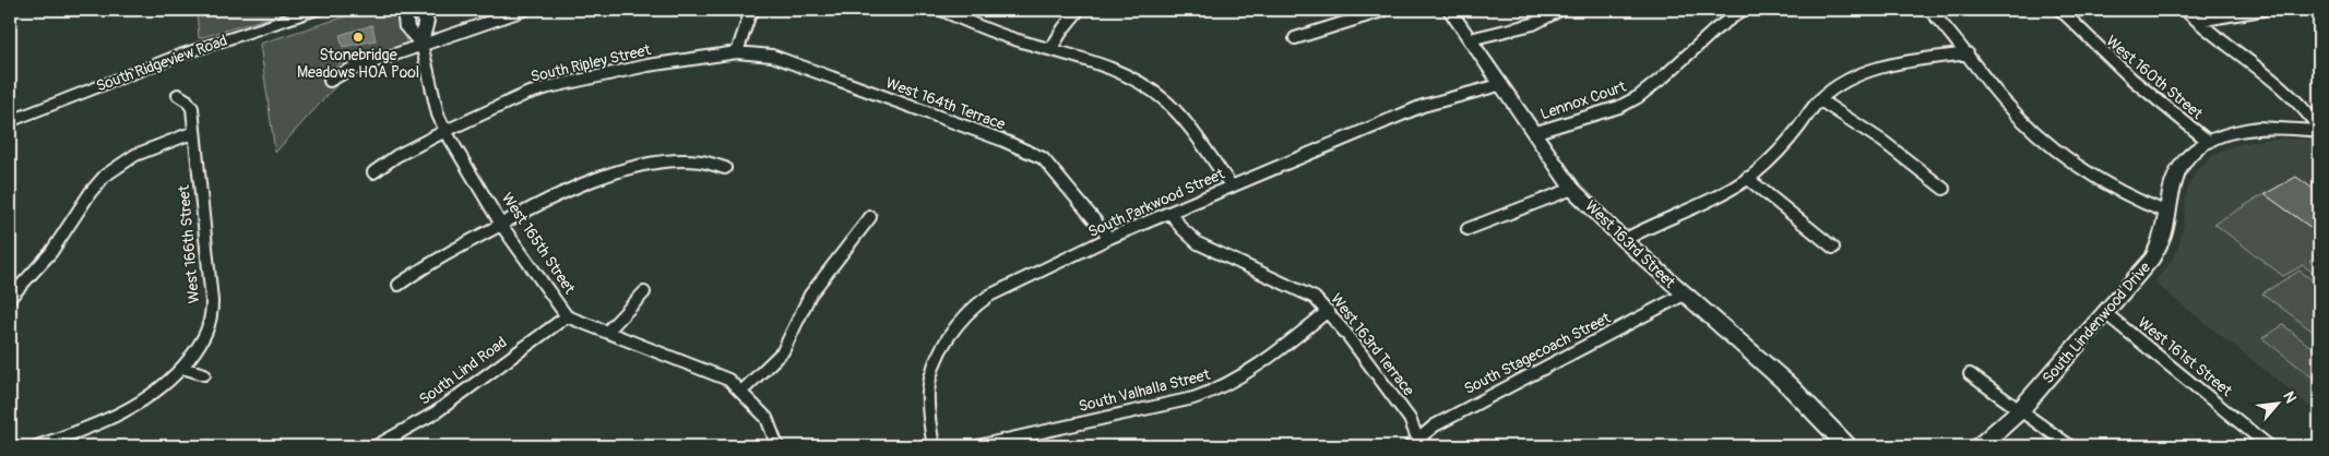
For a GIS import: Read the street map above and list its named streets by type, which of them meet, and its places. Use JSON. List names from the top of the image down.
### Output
{
  "streets": {
    "street": [
      "South Ridgeview Road",
      "South Ripley Street",
      "West 160th Street",
      "Lennox Court",
      "West 164th Terrace",
      "South Parkwood Street",
      "West 165th Street",
      "West 166th Street",
      "West 163rd Street",
      "South Lindenwood Drive",
      "West 163rd Terrace",
      "South Stagecoach Street",
      "West 161st Street",
      "South Lind Road",
      "South Valhalla Street"
    ]
  },
  "crossings": [
    ["South Ripley Street", "West 164th Terrace"],
    ["South Ripley Street", "West 165th Street"],
    ["West 160th Street", "South Lindenwood Drive"],
    ["Lennox Court", "West 163rd Street"],
    ["West 164th Terrace", "South Parkwood Street"],
    ["South Parkwood Street", "West 163rd Street"],
    ["South Parkwood Street", "West 163rd Terrace"],
    ["West 165th Street", "South Lind Road"],
    ["West 163rd Street", "South Stagecoach Street"],
    ["South Lindenwood Drive", "West 161st Street"],
    ["West 163rd Terrace", "South Stagecoach Street"],
    ["West 163rd Terrace", "South Valhalla Street"]
  ],
  "places": ["Stonebridge Meadows HOA Pool"],
  "north": "top right"
}
